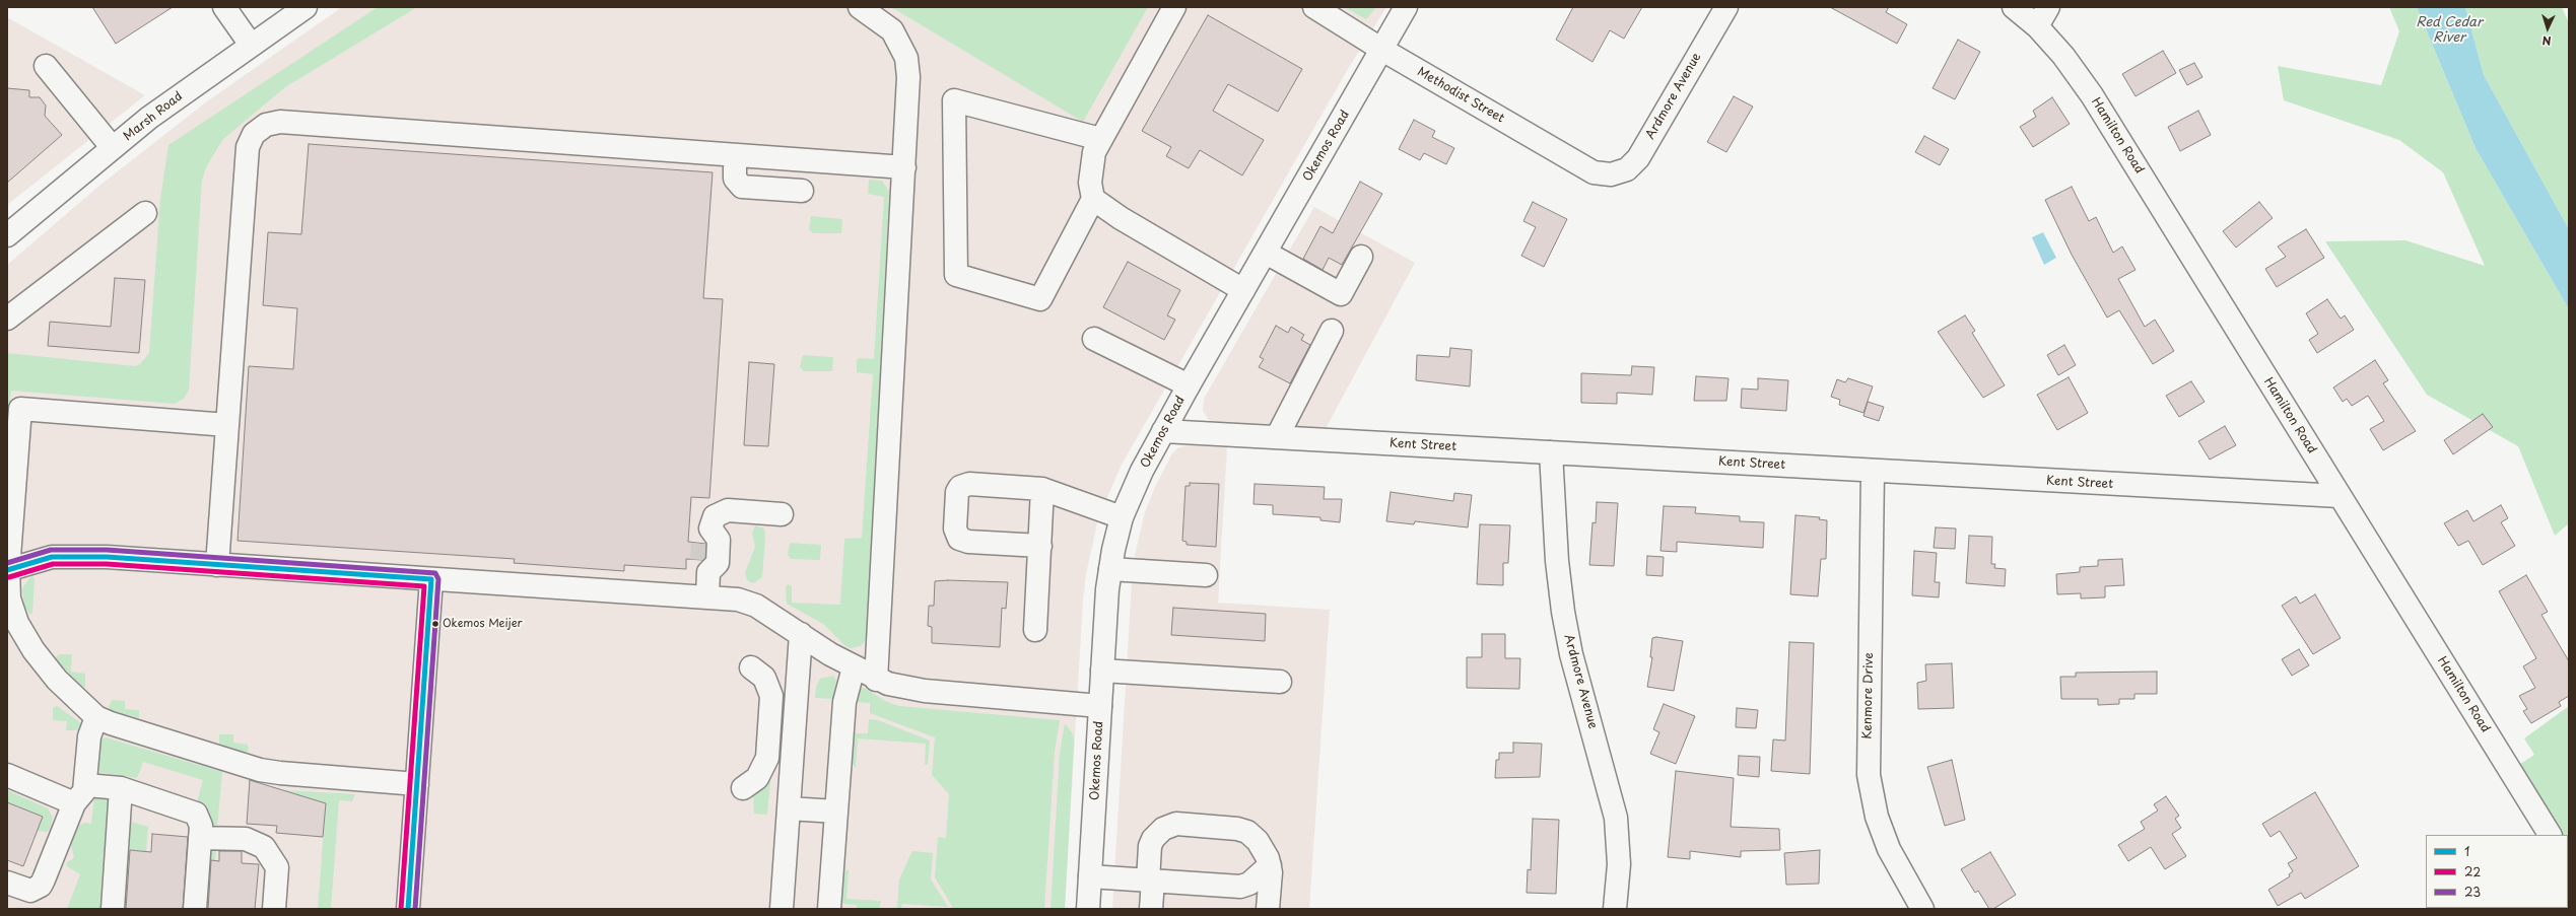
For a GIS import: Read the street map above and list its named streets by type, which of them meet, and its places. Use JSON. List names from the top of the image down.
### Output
{
  "streets": {
    "street": [
      "Methodist Street",
      "Ardmore Avenue",
      "Marsh Road",
      "Hamilton Road",
      "Okemos Road",
      "Kent Street",
      "Kenmore Drive"
    ]
  },
  "crossings": [
    ["Methodist Street", "Ardmore Avenue"],
    ["Methodist Street", "Okemos Road"],
    ["Ardmore Avenue", "Kent Street"],
    ["Hamilton Road", "Kent Street"],
    ["Okemos Road", "Kent Street"],
    ["Kent Street", "Kenmore Drive"]
  ],
  "water": ["Red Cedar River"],
  "places": ["Okemos Meijer"],
  "lines": ["transit line 23", "transit line 1", "transit line 22"],
  "legend": ["1", "22", "23"],
  "north": "bottom"
}
